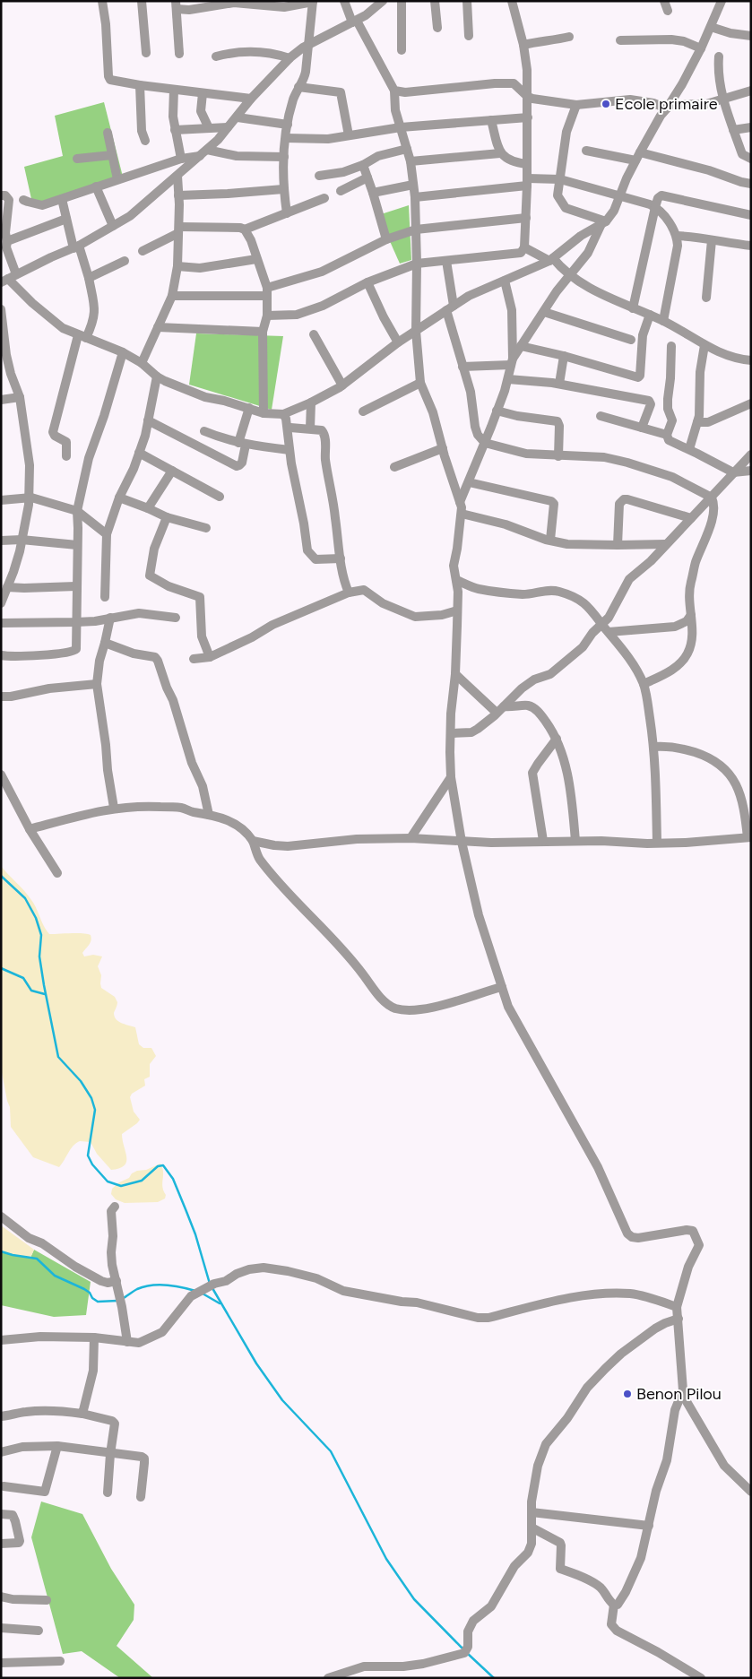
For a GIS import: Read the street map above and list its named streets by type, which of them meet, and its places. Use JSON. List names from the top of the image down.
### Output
{
  "places": ["Ecole primaire", "Benon Pilou"]
}
